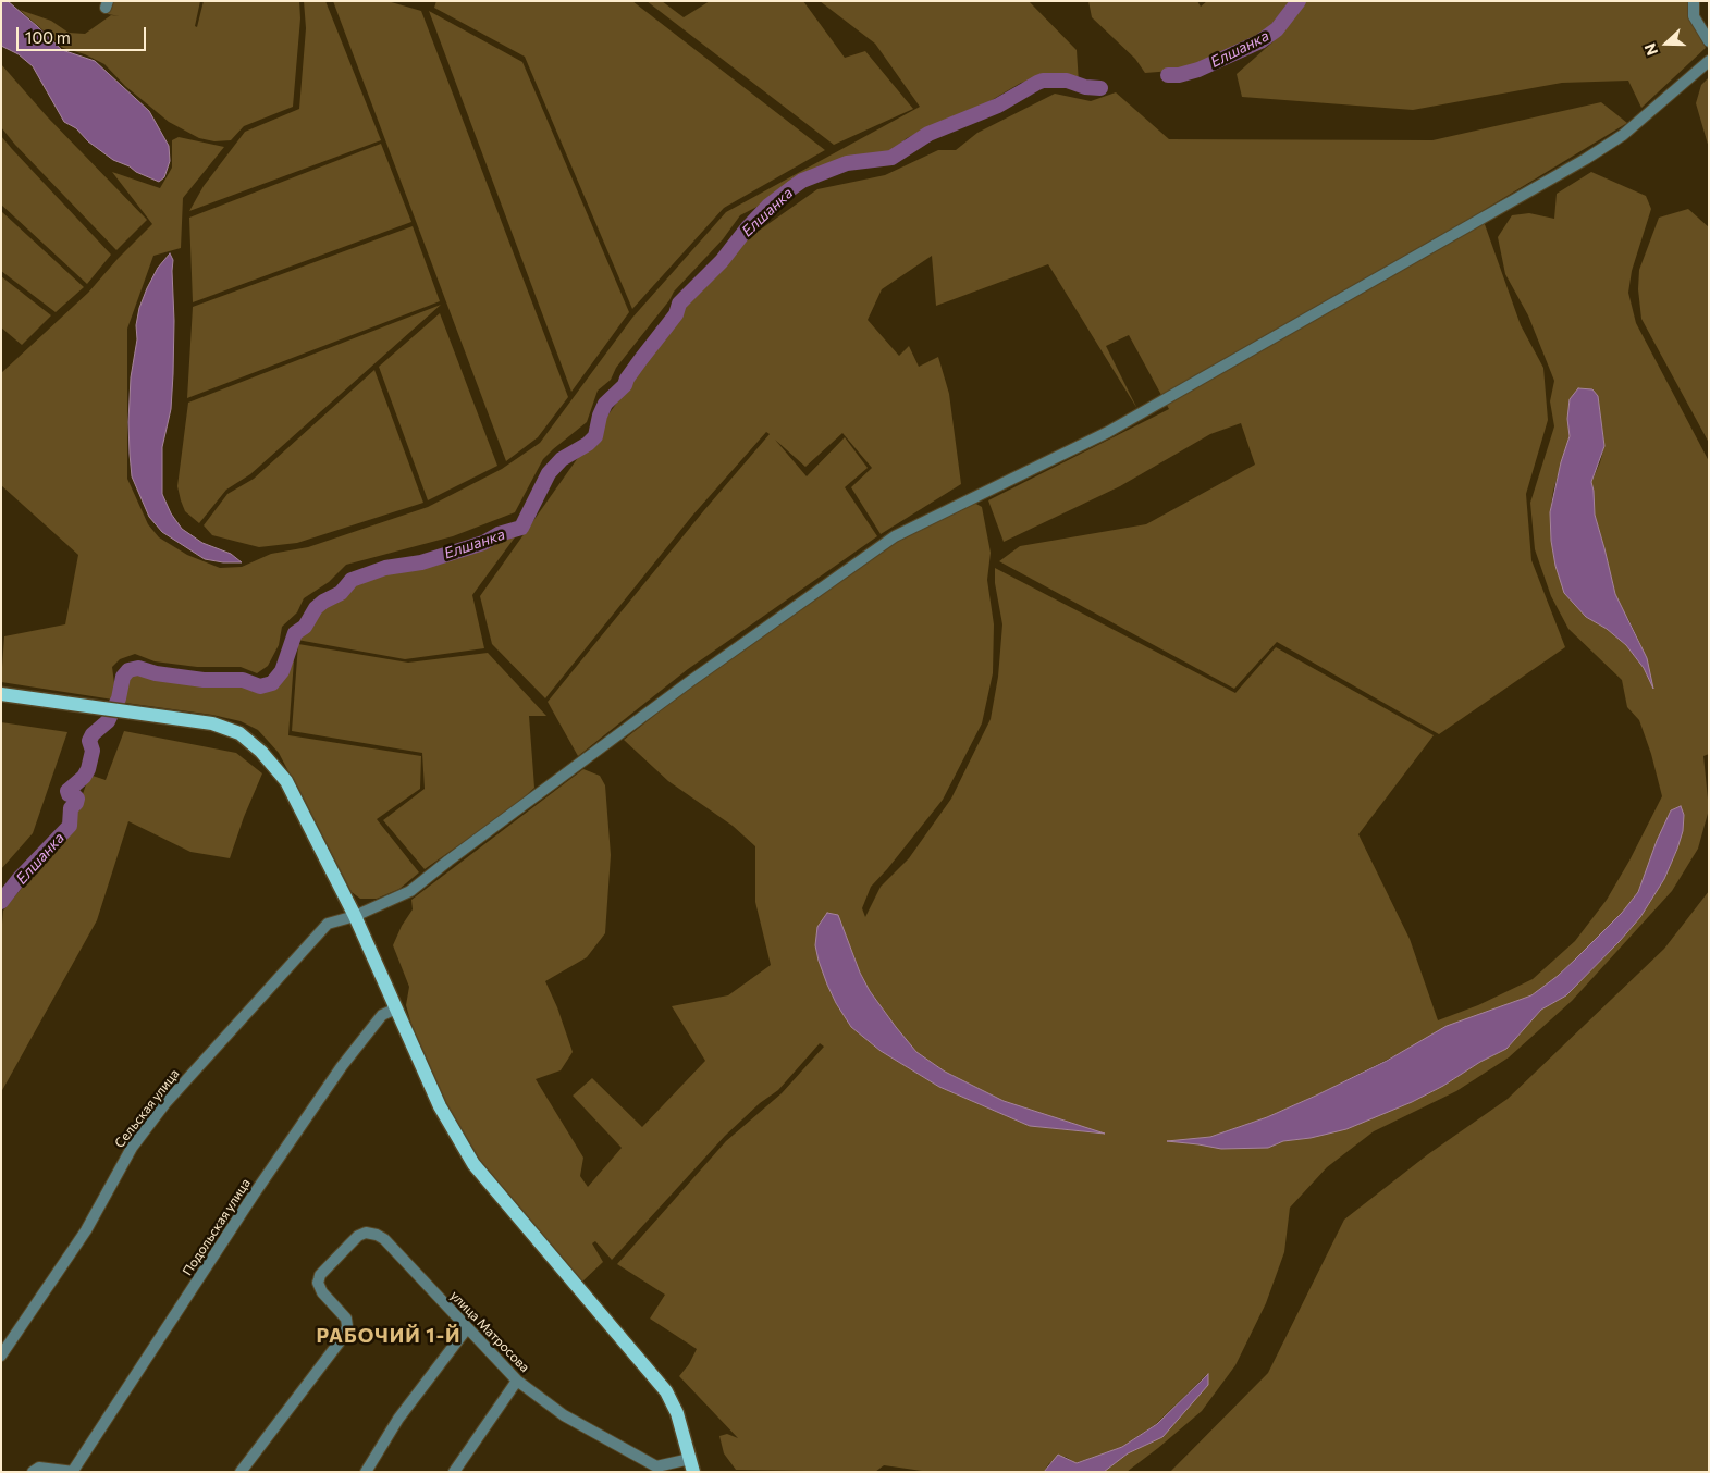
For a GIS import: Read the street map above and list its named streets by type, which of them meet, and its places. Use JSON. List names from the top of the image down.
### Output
{
  "streets": {
    "street": ["Сельская улица", "Подольская улица", "улица Матросова"]
  },
  "districts": ["РАБОЧИЙ 1‑Й"],
  "water": ["Елшанка"],
  "scale_bar": "100 m",
  "north": "left"
}
